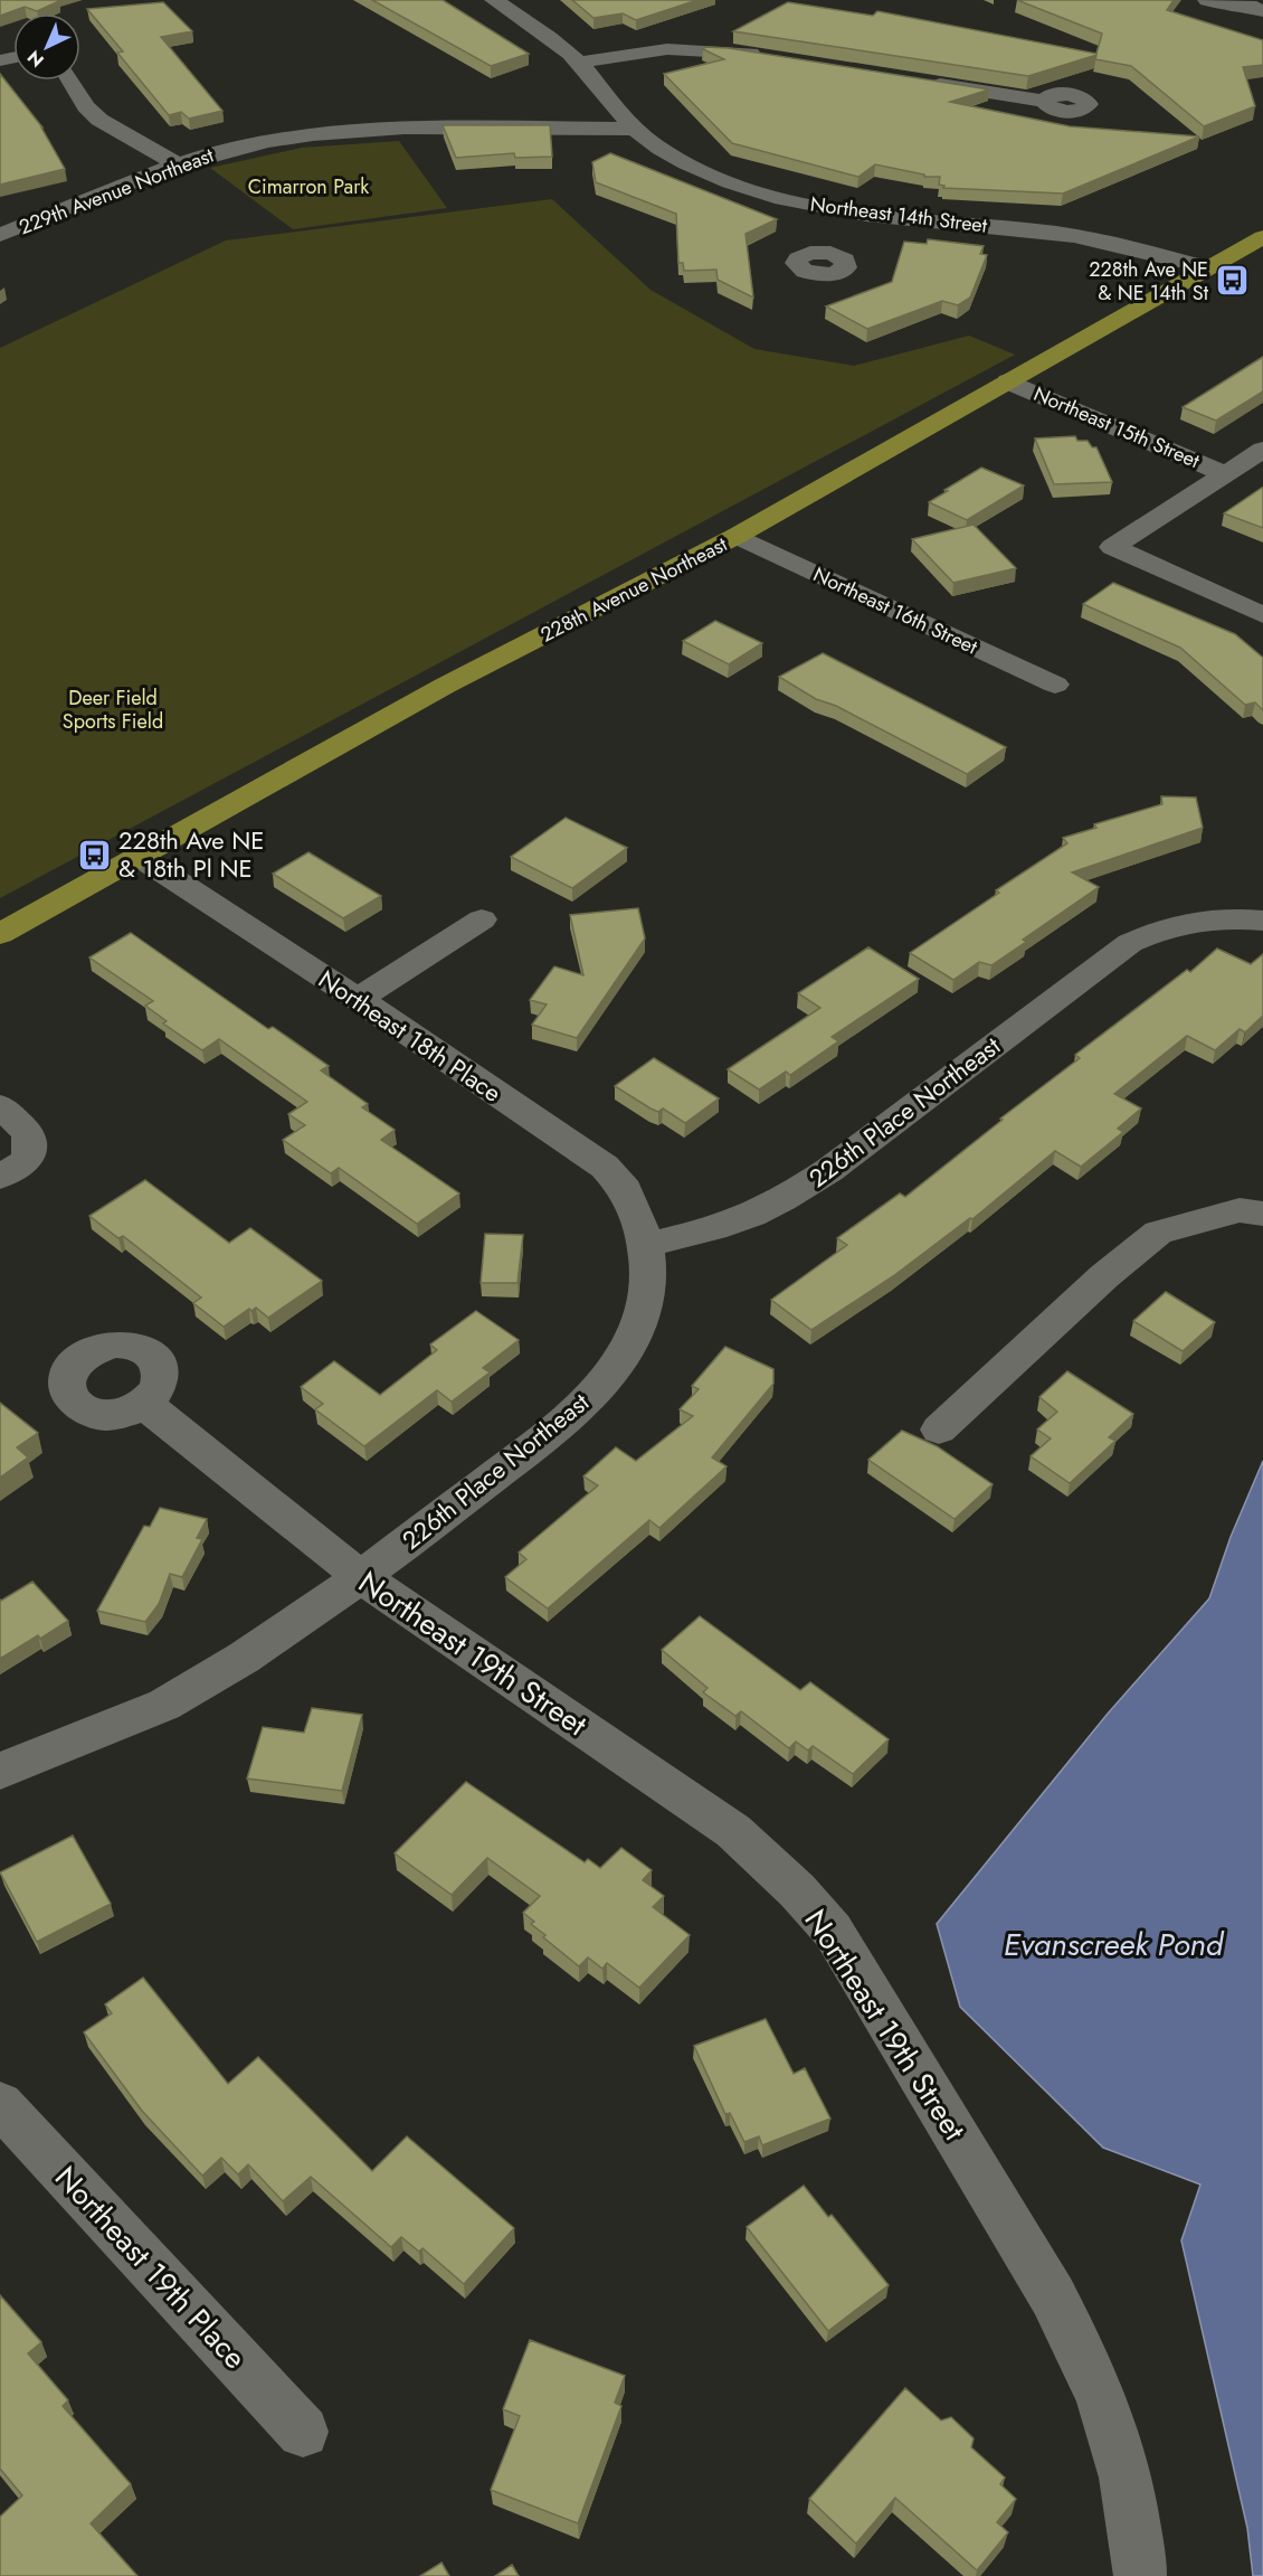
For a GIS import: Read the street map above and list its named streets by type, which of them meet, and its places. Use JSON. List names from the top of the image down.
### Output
{
  "streets": {
    "main road": ["228th Avenue Northeast"],
    "street": [
      "229th Avenue Northeast",
      "Northeast 14th Street",
      "Northeast 15th Street",
      "Northeast 16th Street",
      "Northeast 18th Place",
      "226th Place Northeast",
      "Northeast 19th Street",
      "Northeast 19th Place"
    ]
  },
  "crossings": [
    ["229th Avenue Northeast", "Northeast 14th Street"],
    ["Northeast 14th Street", "228th Avenue Northeast"],
    ["Northeast 15th Street", "228th Avenue Northeast"],
    ["228th Avenue Northeast", "Northeast 16th Street"],
    ["228th Avenue Northeast", "Northeast 18th Place"],
    ["Northeast 18th Place", "226th Place Northeast"],
    ["226th Place Northeast", "Northeast 19th Street"]
  ],
  "water": ["Evanscreek Pond"],
  "parks": ["Cimarron Park", "Deer Field Sports Field"],
  "places": {
    "bus stop": ["228th Ave NE & NE 14th St", "228th Ave NE & 18th Pl NE"]
  },
  "north": "bottom left"
}
